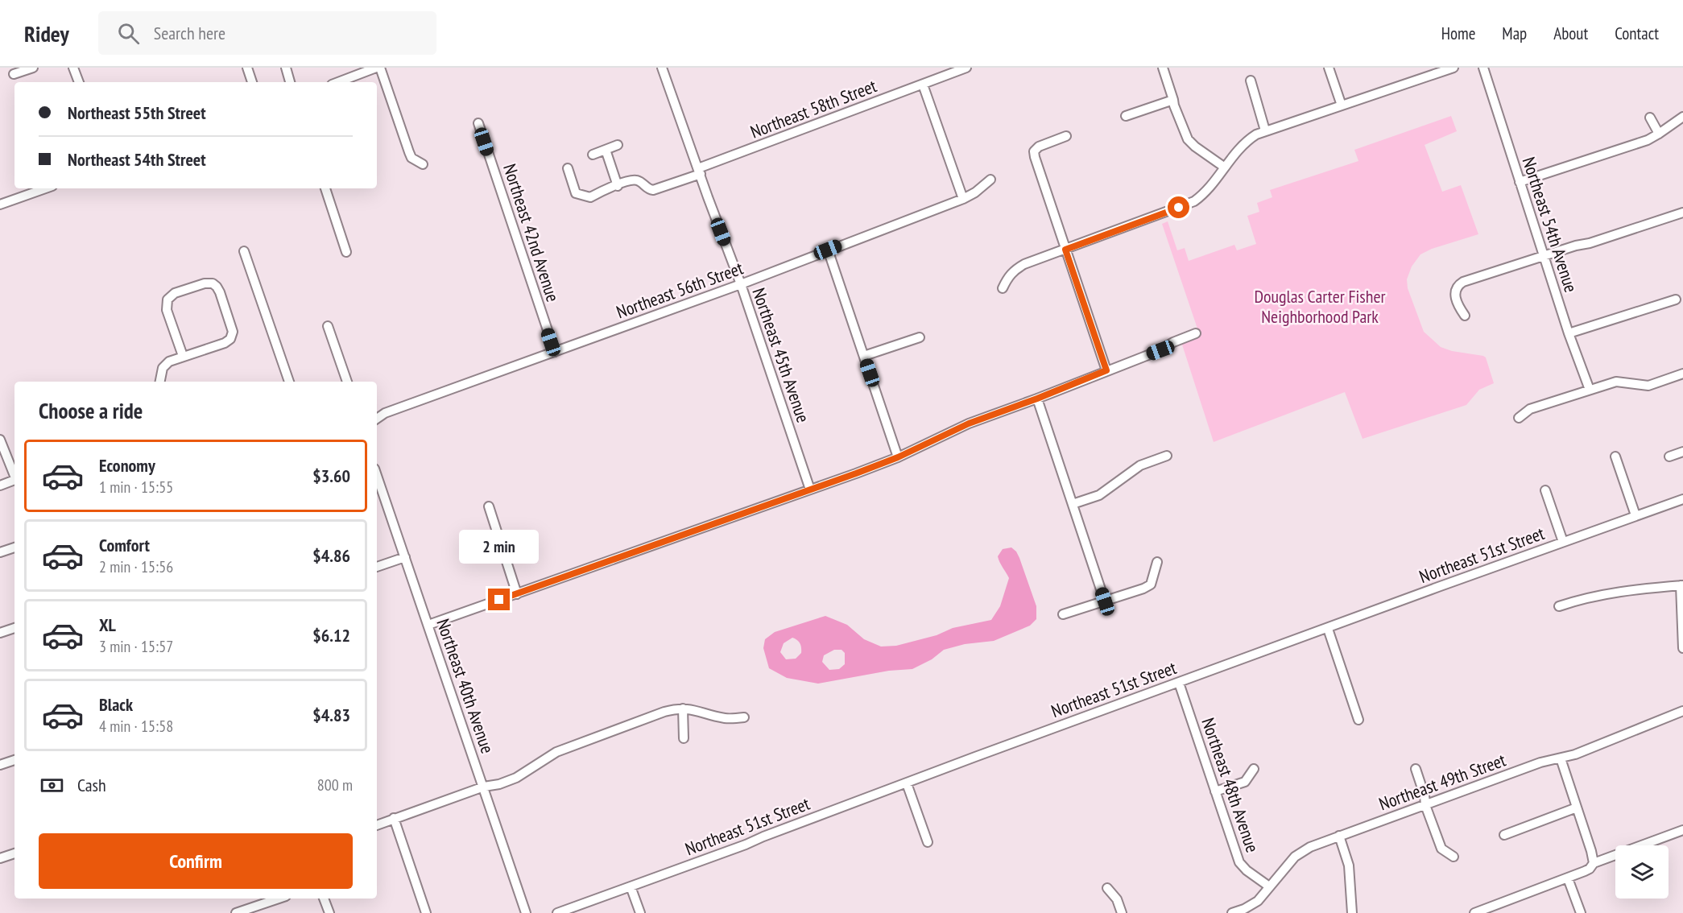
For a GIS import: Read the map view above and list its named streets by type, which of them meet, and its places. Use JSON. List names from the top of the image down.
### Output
{
  "streets": {
    "street": [
      "Northeast 58th Street",
      "Northeast 54th Avenue",
      "Northeast 42nd Avenue",
      "Northeast 56th Street",
      "Northeast 45th Avenue",
      "Northeast 51st Street",
      "Northeast 40th Avenue",
      "Northeast 49th Street",
      "Northeast 48th Avenue"
    ]
  },
  "crossings": [
    ["Northeast 58th Street", "Northeast 45th Avenue"],
    ["Northeast 42nd Avenue", "Northeast 56th Street"],
    ["Northeast 56th Street", "Northeast 45th Avenue"],
    ["Northeast 51st Street", "Northeast 48th Avenue"],
    ["Northeast 49th Street", "Northeast 48th Avenue"]
  ],
  "parks": ["Douglas Carter Fisher Neighborhood Park"],
  "page": {
    "header": "Ridey",
    "search": "Search here",
    "nav": [
      "Home",
      "Map",
      "About",
      "Contact"
    ],
    "banner": ["Northeast 55th Street", "Northeast 54th Street"],
    "heading": "Choose a ride",
    "list": [
      {
        "name": "Economy",
        "note": "1 min · 15:55",
        "value": "$3.60"
      },
      {
        "name": "Comfort",
        "note": "2 min · 15:56",
        "value": "$4.86"
      },
      {
        "name": "XL",
        "note": "3 min · 15:57",
        "value": "$6.12"
      },
      {
        "name": "Black",
        "note": "4 min · 15:58",
        "value": "$4.83"
      }
    ],
    "bubble": "2 min",
    "pay": ["Cash", "800 m"],
    "buttons": "Confirm"
  }
}
